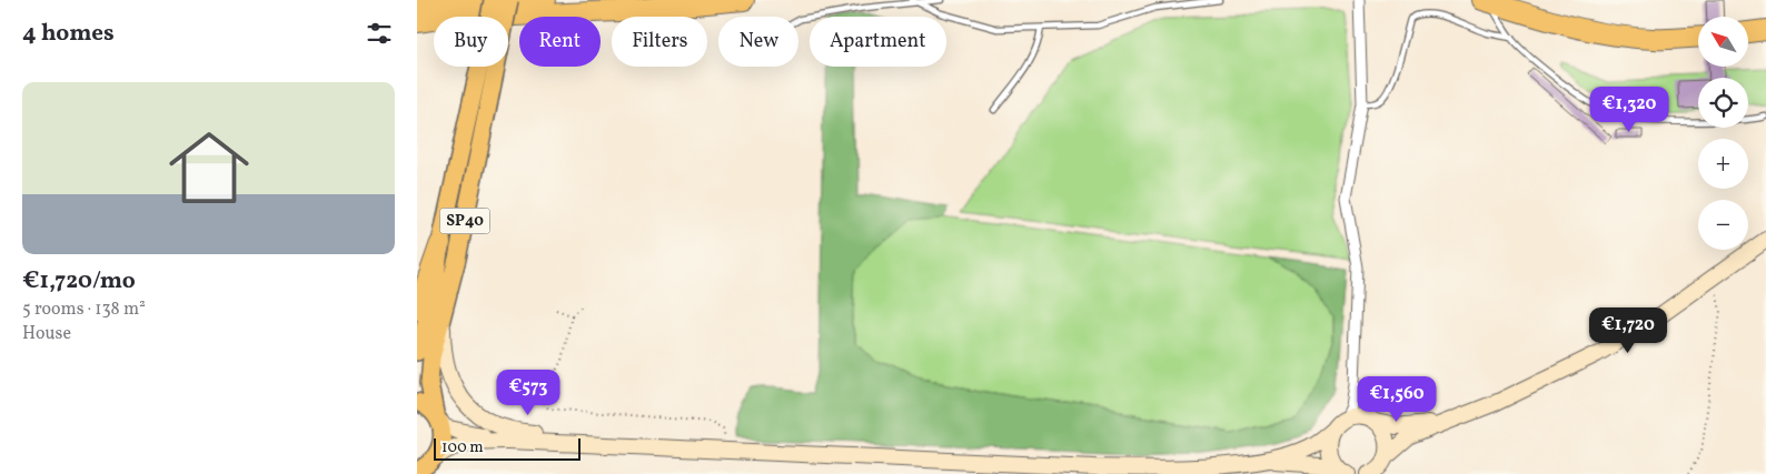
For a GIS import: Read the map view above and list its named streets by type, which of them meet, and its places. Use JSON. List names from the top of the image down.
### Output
{
  "streets": {
    "main road": ["SP40"]
  },
  "scale_bar": "100 m",
  "north": "top left",
  "page": {
    "heading": "4 homes",
    "map_buttons": ["+", "−"],
    "chip": [
      "Buy",
      "Rent",
      "Filters",
      "New",
      "Apartment"
    ],
    "list": [
      {
        "name": "€1,720/mo",
        "note": "5 rooms · 138 m² · House"
      }
    ],
    "price": [
      "€1,320",
      "€1,720",
      "€573",
      "€1,560"
    ],
    "scale": "100 m"
  }
}
